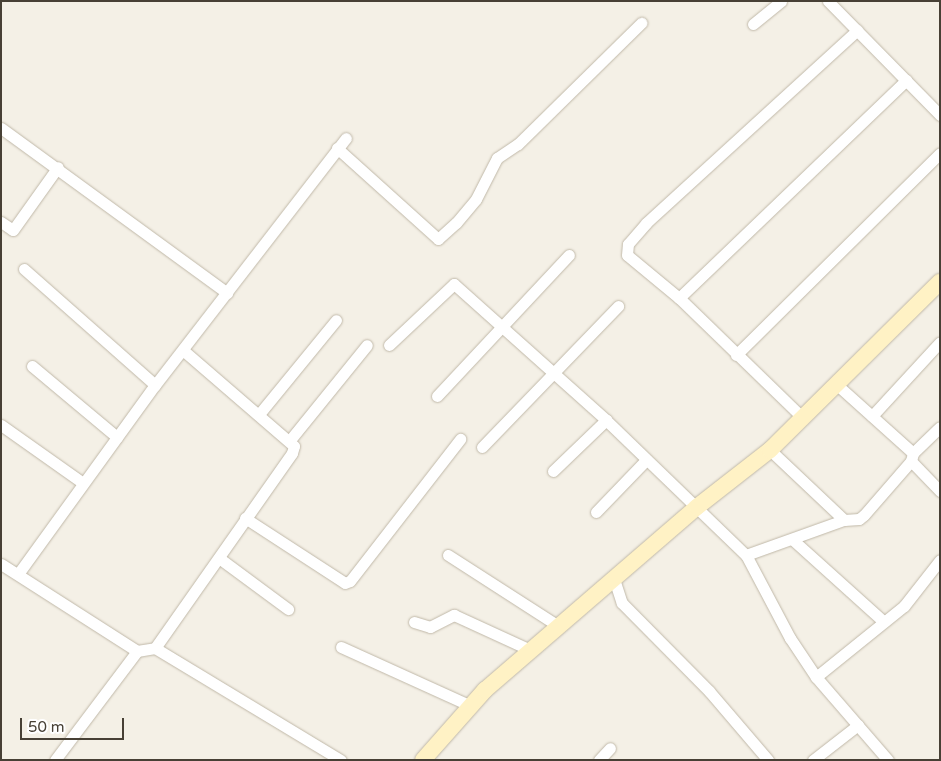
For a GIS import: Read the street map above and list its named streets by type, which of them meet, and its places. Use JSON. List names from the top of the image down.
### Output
{
  "scale_bar": "50 m"
}
